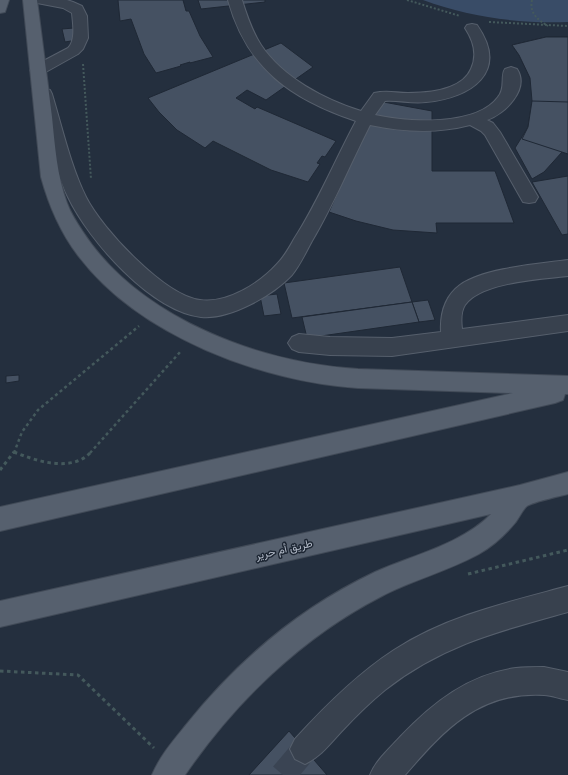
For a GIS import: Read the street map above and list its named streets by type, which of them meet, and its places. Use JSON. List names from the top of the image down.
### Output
{
  "streets": {
    "main road": ["طريق أم حرير"]
  }
}
